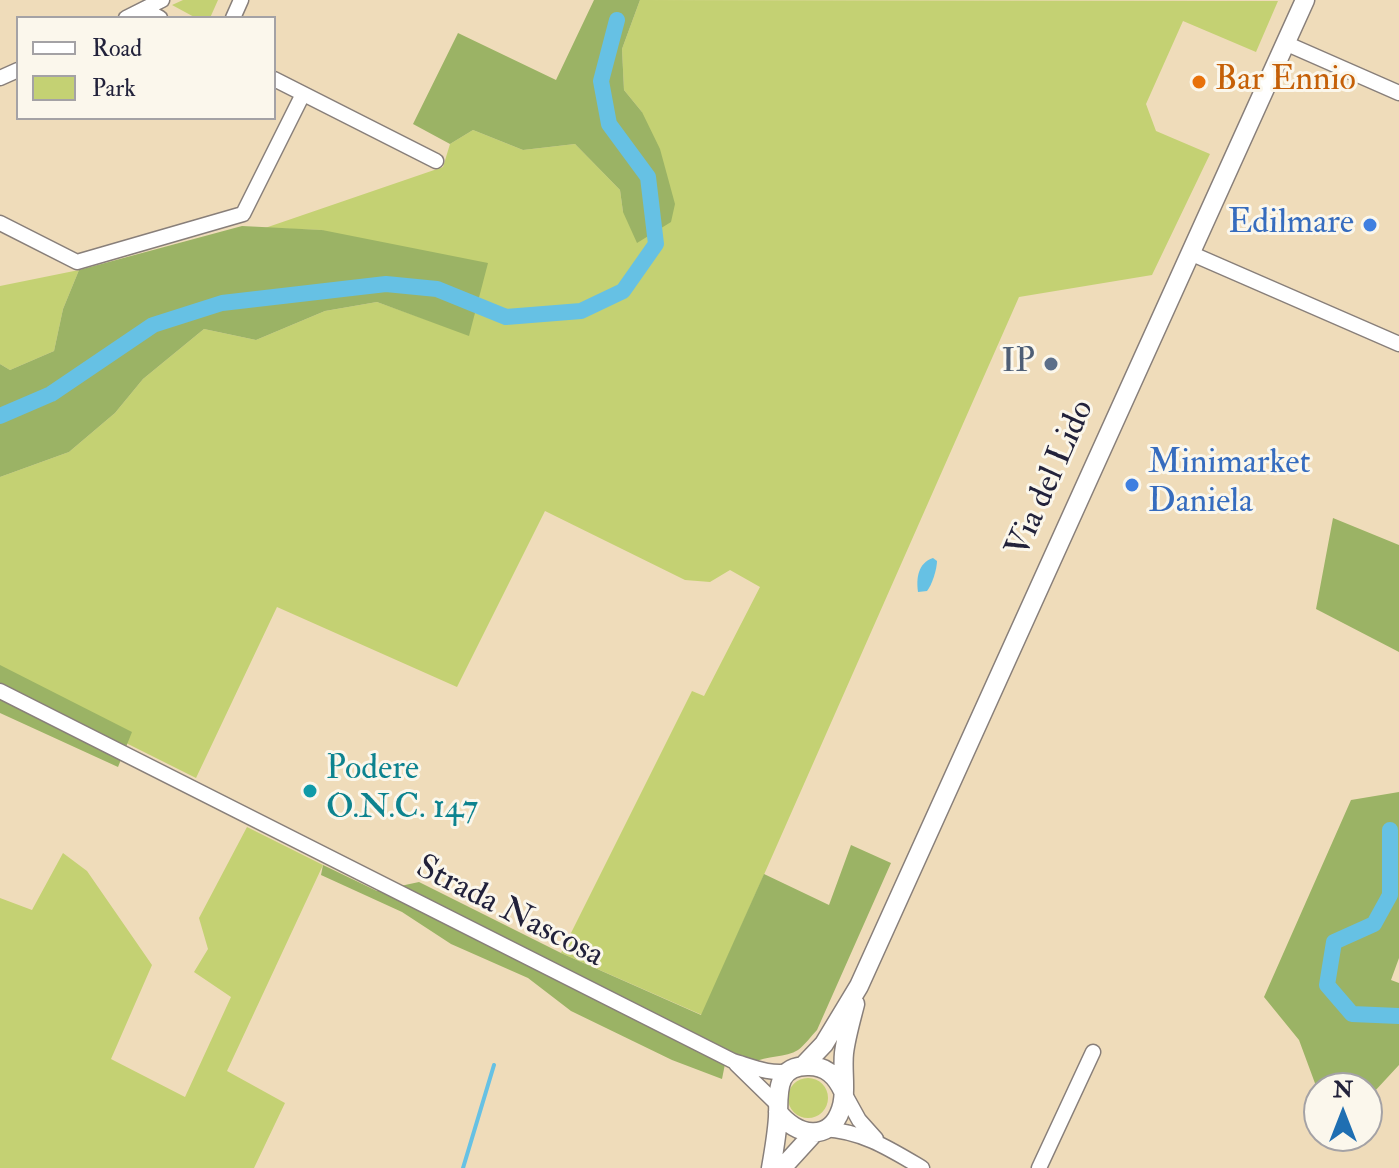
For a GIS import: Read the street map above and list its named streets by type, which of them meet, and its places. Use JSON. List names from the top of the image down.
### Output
{
  "streets": {
    "main road": ["Via del Lido"],
    "street": ["Strada Nascosa"]
  },
  "crossings": [
    ["Via del Lido", "Strada Nascosa"]
  ],
  "places": [
    "Bar Ennio",
    "Edilmare",
    "IP",
    "Minimarket Daniela",
    "Podere O.N.C. 147"
  ],
  "legend": ["Road", "Park"],
  "north": "top"
}
